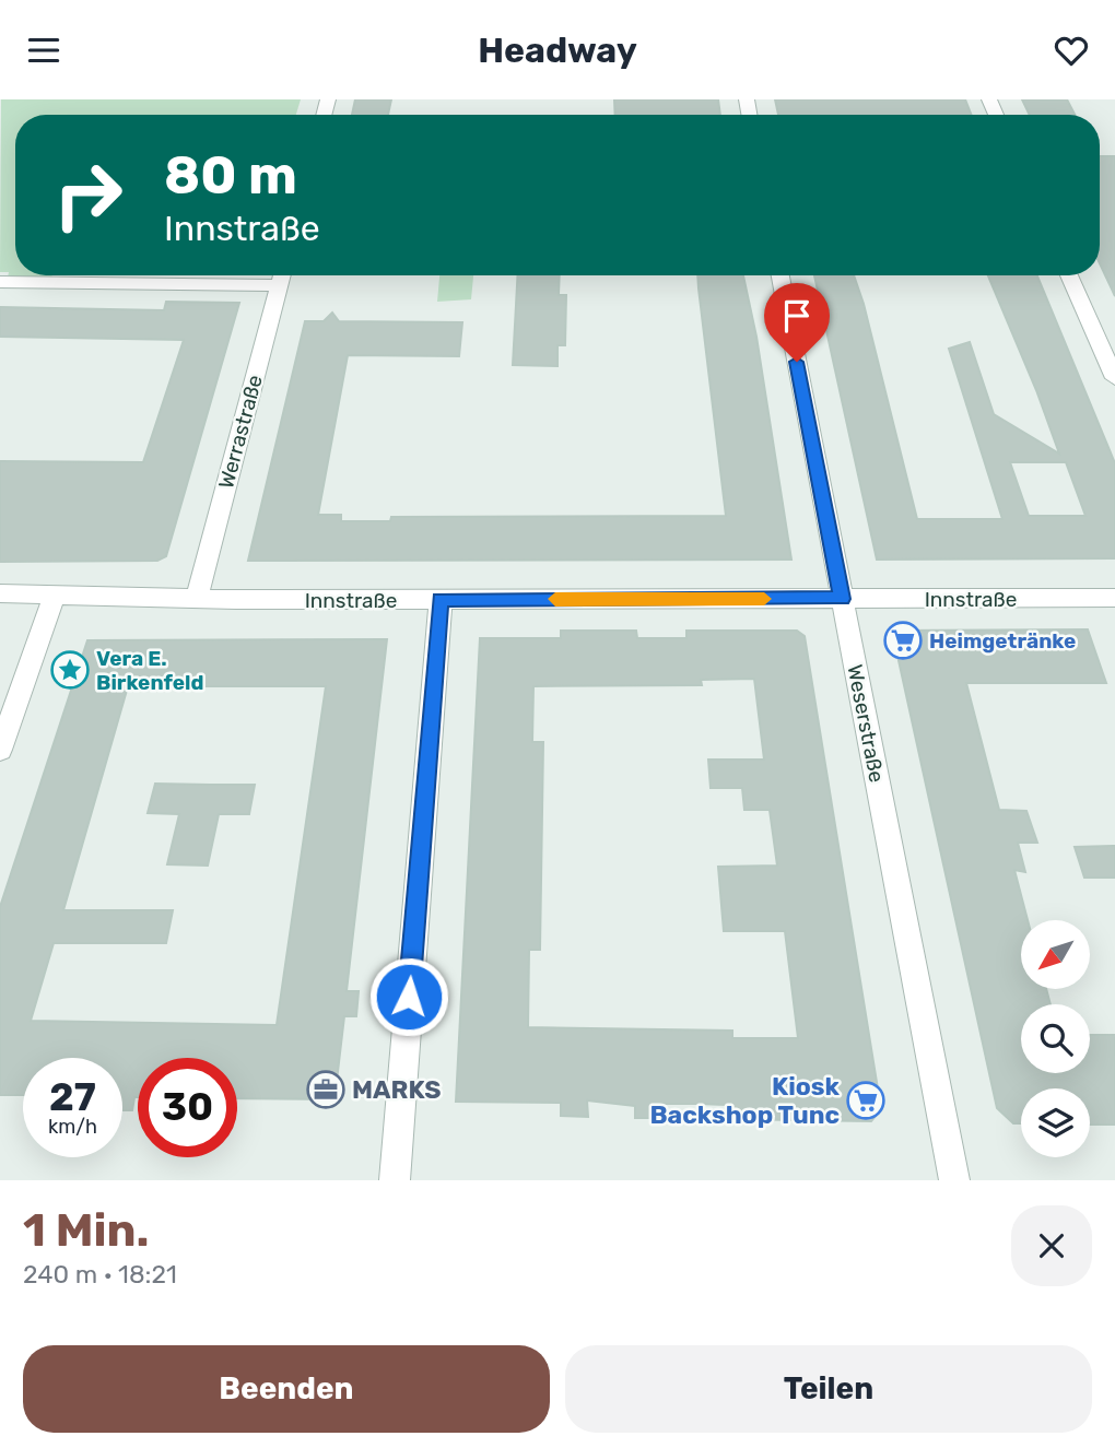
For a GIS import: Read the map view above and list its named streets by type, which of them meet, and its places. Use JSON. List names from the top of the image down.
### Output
{
  "streets": {
    "street": ["Werrastraße", "Innstraße", "Weserstraße"]
  },
  "crossings": [
    ["Werrastraße", "Innstraße"],
    ["Innstraße", "Weserstraße"]
  ],
  "places": {
    "supermarket": ["Heimgetränke", "Kiosk Backshop Tunc"],
    "place": ["Vera E. Birkenfeld"],
    "office": ["MARKS"]
  },
  "north": "bottom left",
  "page": {
    "header": "Headway",
    "turn": ["80 m", "Innstraße"],
    "speed": "27 km/h",
    "limit": "30",
    "heading": ["1 Min.", "240 m · 18:21"],
    "buttons": ["Beenden", "Teilen"]
  }
}
